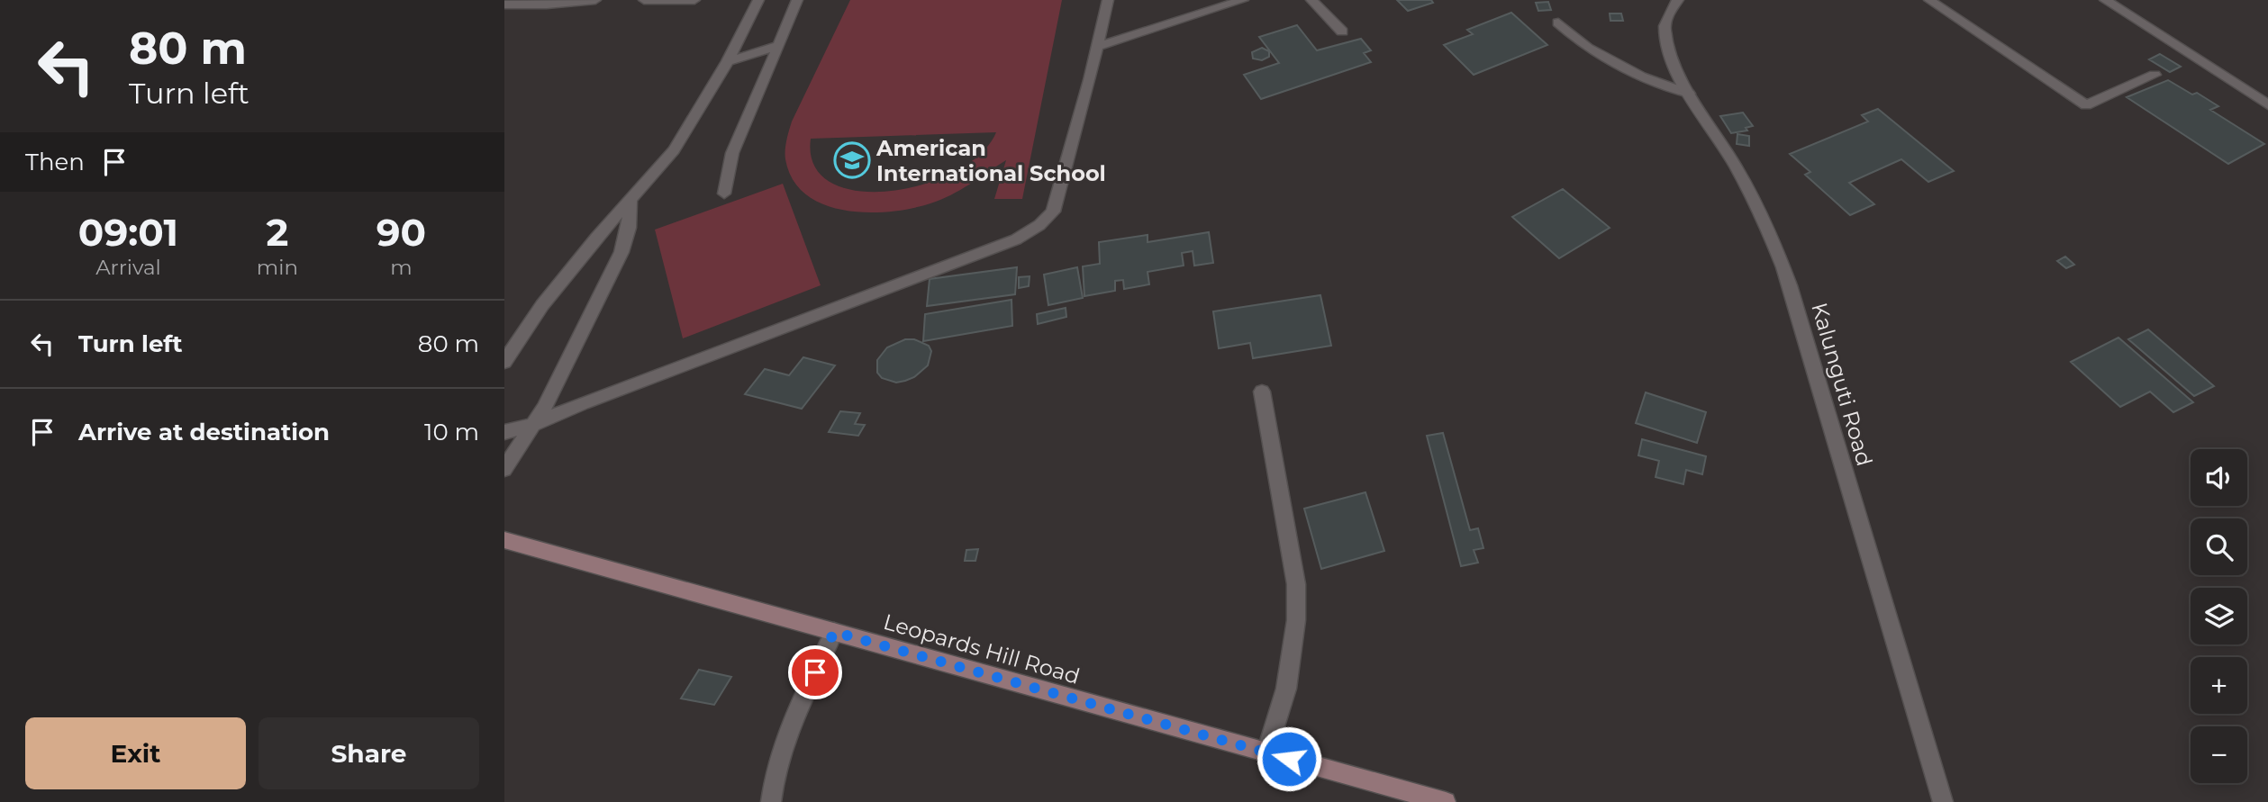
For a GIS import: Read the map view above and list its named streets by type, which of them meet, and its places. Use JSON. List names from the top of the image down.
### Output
{
  "streets": {
    "main road": ["Leopards Hill Road"],
    "street": ["Kalunguti Road"]
  },
  "places": {
    "school or university": ["American International School"]
  },
  "page": {
    "turn": ["80 m", "Turn left"],
    "then": "Then",
    "eta": [
      "09:01",
      "Arrival",
      "2",
      "min",
      "90",
      "m"
    ],
    "list": [
      {
        "name": "Turn left",
        "value": "80 m"
      },
      {
        "name": "Arrive at destination",
        "value": "10 m"
      }
    ],
    "map_buttons": ["+", "−"],
    "buttons": ["Exit", "Share"]
  }
}
